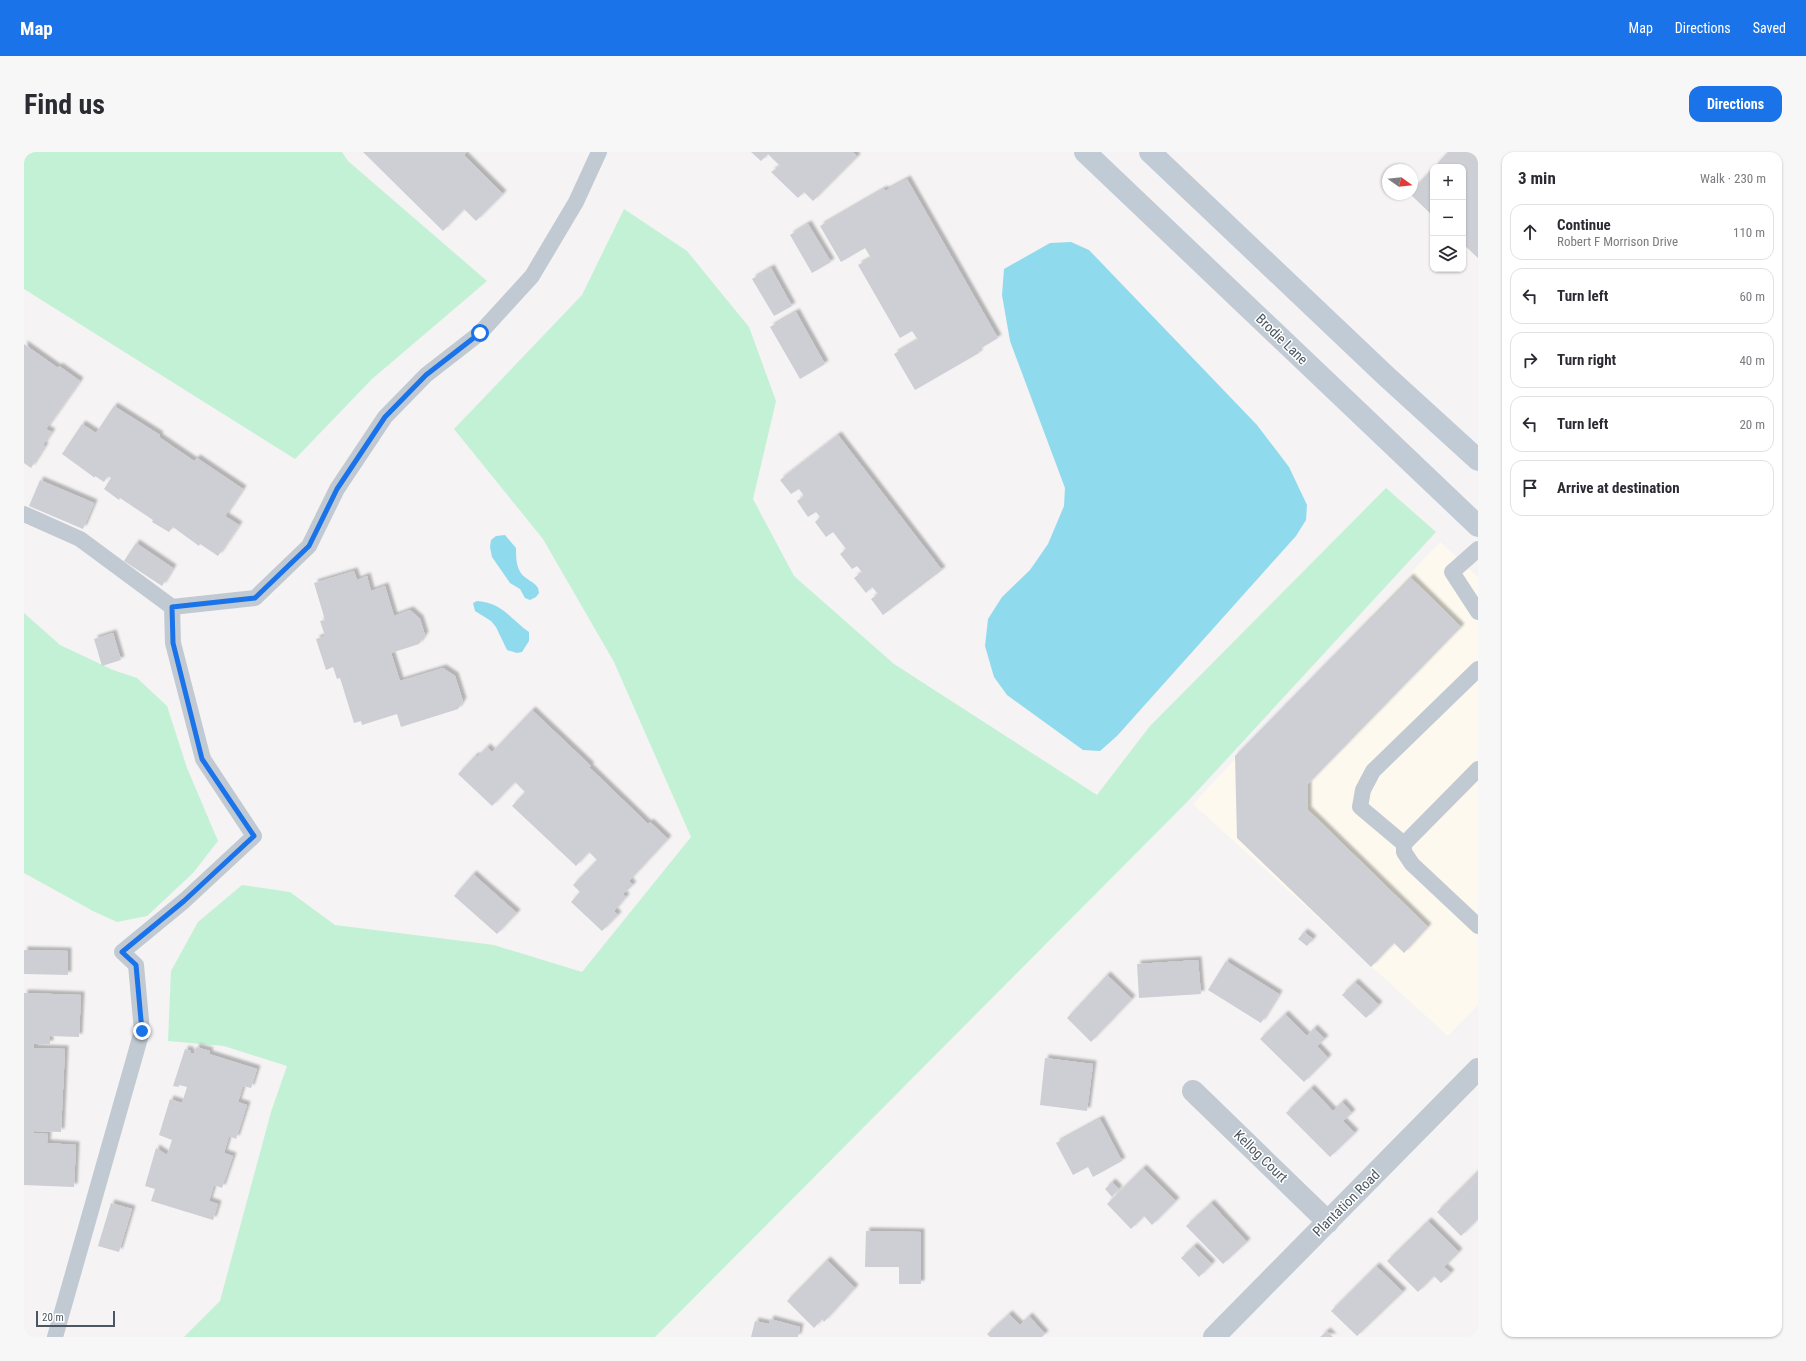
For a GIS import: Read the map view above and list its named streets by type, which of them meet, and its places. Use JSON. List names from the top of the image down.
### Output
{
  "streets": {
    "main road": ["Brodie Lane"],
    "street": ["Kellog Court", "Plantation Road"]
  },
  "crossings": [
    ["Kellog Court", "Plantation Road"]
  ],
  "scale_bar": "20 m",
  "north": "right",
  "page": {
    "header": "Map",
    "nav": ["Map", "Directions", "Saved"],
    "buttons": "Directions",
    "title": "Find us",
    "heading": ["3 min", "Walk · 230 m"],
    "map_buttons": ["+", "−"],
    "list": [
      ["Continue", "Robert F Morrison Drive", "110 m"],
      ["Turn left", "60 m"],
      ["Turn right", "40 m"],
      ["Turn left", "20 m"],
      "Arrive at destination"
    ],
    "scale": "20 m"
  }
}
